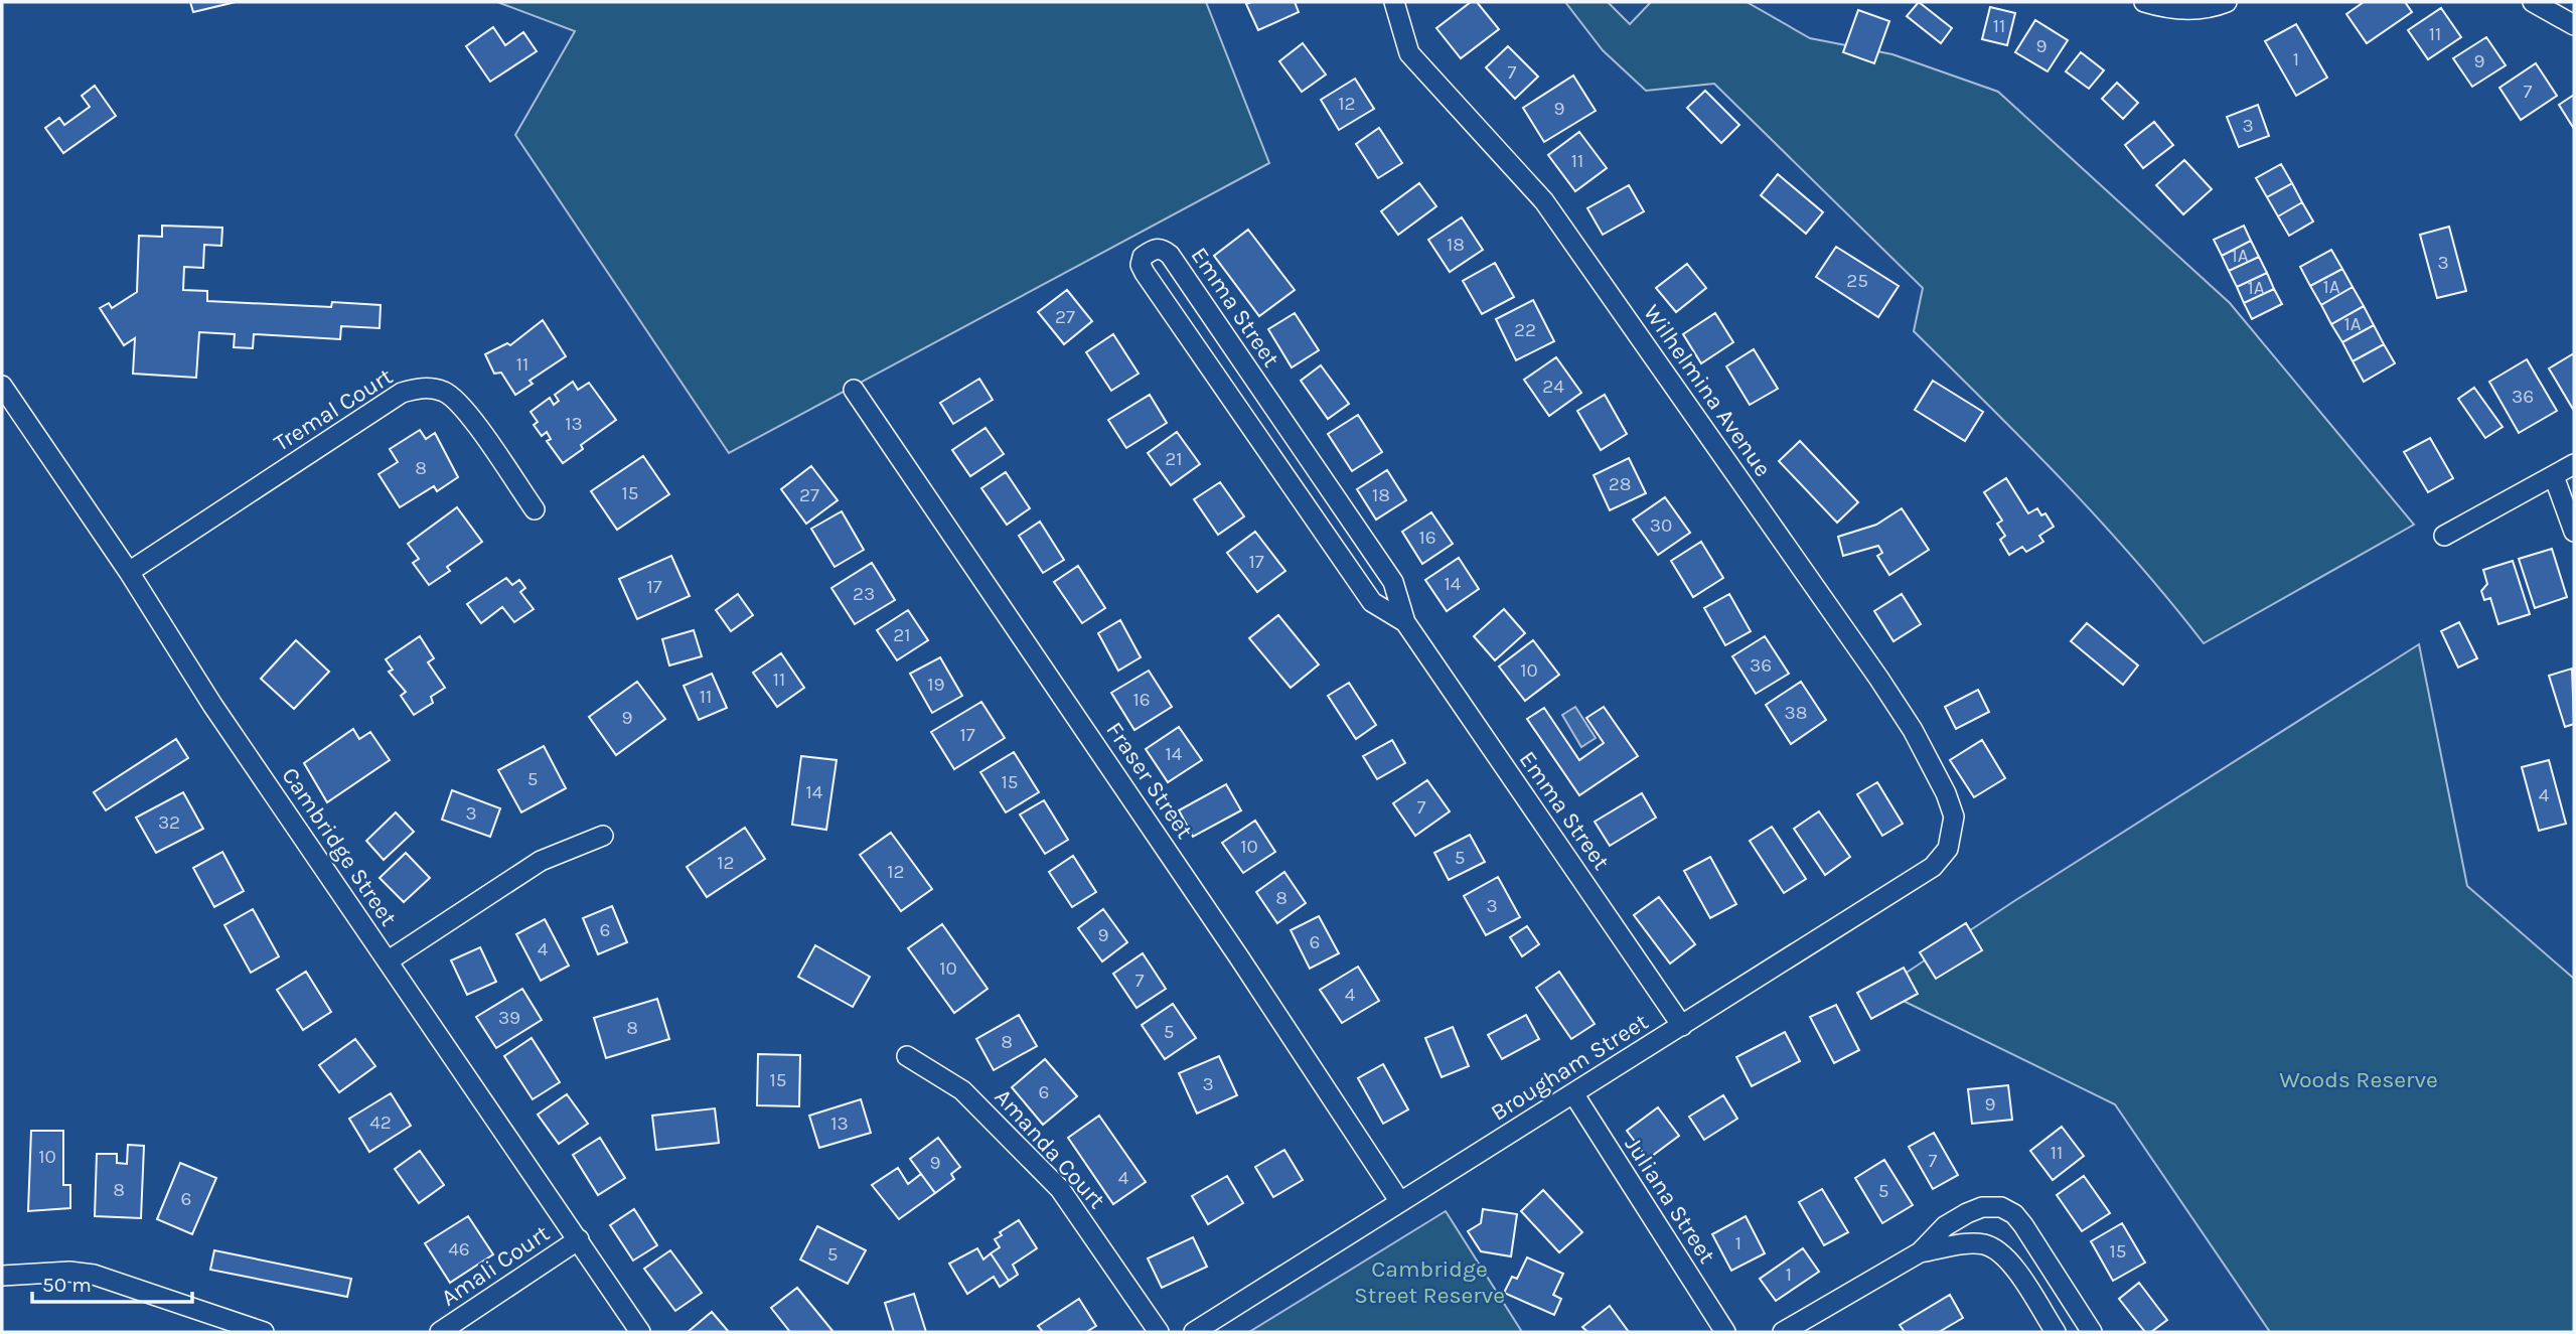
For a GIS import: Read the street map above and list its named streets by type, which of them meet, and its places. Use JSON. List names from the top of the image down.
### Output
{
  "streets": {
    "street": [
      "Emma Street",
      "Wilhelmina Avenue",
      "Tremal Court",
      "Fraser Street",
      "Cambridge Street",
      "Brougham Street",
      "Amanda Court",
      "Juliana Street",
      "Amali Court"
    ]
  },
  "crossings": [
    ["Emma Street", "Brougham Street"],
    ["Wilhelmina Avenue", "Brougham Street"],
    ["Tremal Court", "Cambridge Street"],
    ["Fraser Street", "Brougham Street"],
    ["Cambridge Street", "Amali Court"],
    ["Brougham Street", "Juliana Street"]
  ],
  "parks": ["Woods Reserve", "Cambridge Street Reserve"],
  "house_numbers": [
    "11",
    "11",
    "9",
    "1",
    "9",
    "7",
    "7",
    "12",
    "9",
    "3",
    "11",
    "18",
    "1A",
    "3",
    "25",
    "1A",
    "1A",
    "27",
    "1A",
    "22",
    "11",
    "24",
    "36",
    "13",
    "21",
    "8",
    "28",
    "15",
    "27",
    "18",
    "30",
    "16",
    "17",
    "14",
    "17",
    "23",
    "21",
    "36",
    "10",
    "11",
    "19",
    "11",
    "16",
    "38",
    "9",
    "17",
    "14",
    "5",
    "15",
    "14",
    "4",
    "7",
    "3",
    "32",
    "10",
    "5",
    "12",
    "12",
    "8",
    "3",
    "6",
    "9",
    "6",
    "4",
    "10",
    "7",
    "4",
    "39",
    "8",
    "5",
    "8",
    "15",
    "3",
    "6",
    "9",
    "42",
    "13",
    "11",
    "10",
    "7",
    "9",
    "4",
    "8",
    "5",
    "6",
    "1",
    "46",
    "15",
    "5",
    "1"
  ],
  "scale_bar": "50 m"
}
